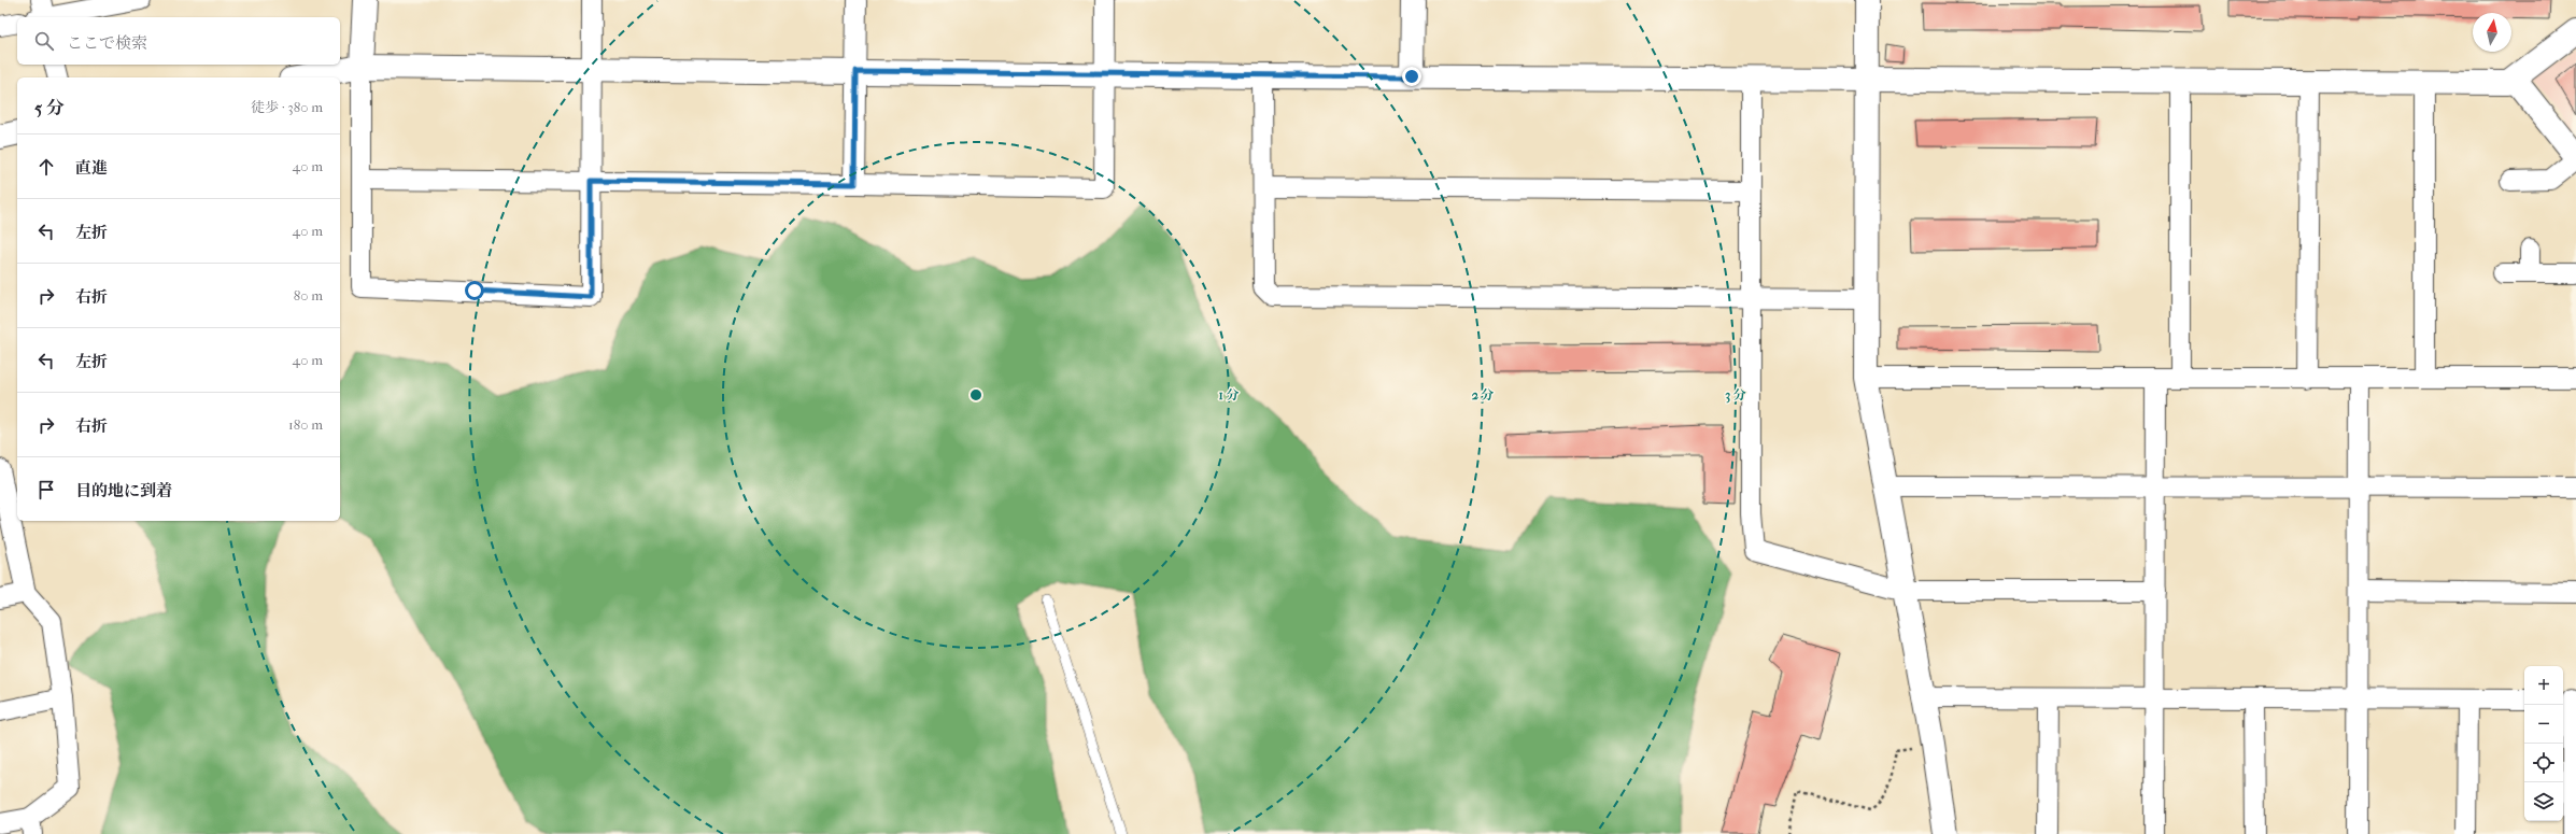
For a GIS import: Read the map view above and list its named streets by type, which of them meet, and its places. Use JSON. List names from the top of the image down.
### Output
{
  "north": "top",
  "page": {
    "search": "ここで検索",
    "heading": ["5 分", "徒歩 · 380 m"],
    "list": [
      ["直進", "40 m"],
      ["左折", "40 m"],
      ["右折", "80 m"],
      ["左折", "40 m"],
      ["右折", "180 m"],
      "目的地に到着"
    ],
    "map_buttons": ["+", "−"]
  },
  "rings": ["1 分", "2 分", "3 分"]
}
